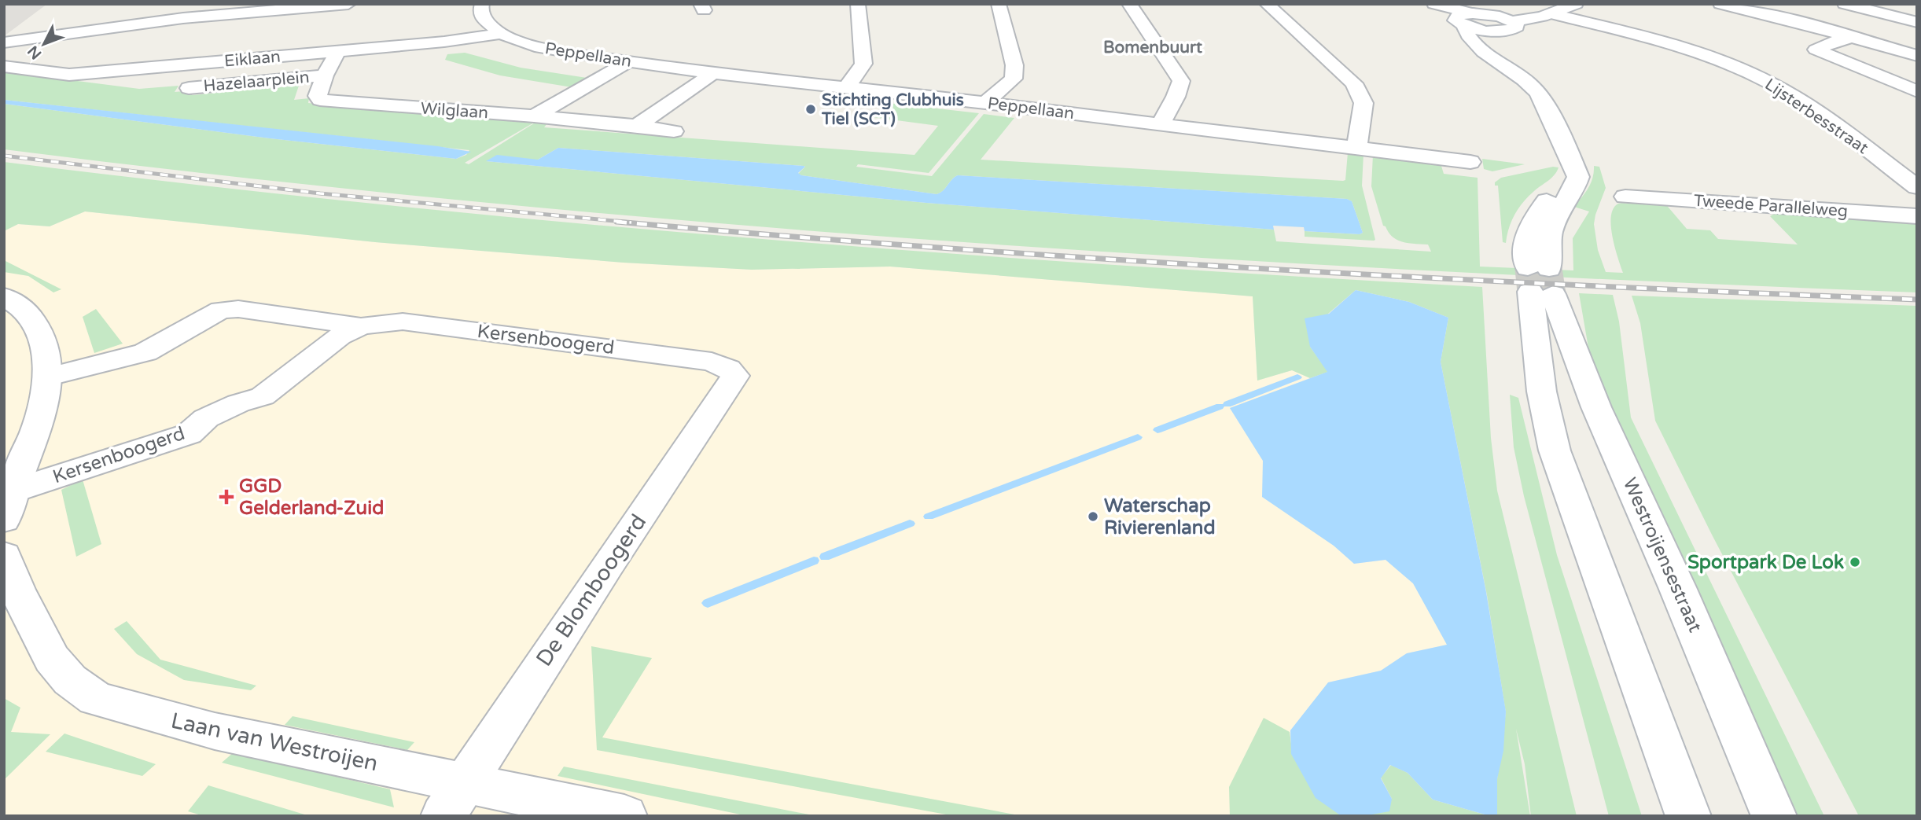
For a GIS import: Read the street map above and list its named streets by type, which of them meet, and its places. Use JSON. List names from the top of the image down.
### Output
{
  "streets": {
    "street": [
      "Peppellaan",
      "Eiklaan",
      "Hazelaarplein",
      "Wilglaan",
      "Lijsterbesstraat",
      "Tweede Parallelweg",
      "Kersenboogerd",
      "Westroijensestraat",
      "De Blomboogerd",
      "Laan van Westroijen"
    ]
  },
  "crossings": [
    ["Peppellaan", "Eiklaan"],
    ["Eiklaan", "Wilglaan"],
    ["Hazelaarplein", "Wilglaan"],
    ["Kersenboogerd", "De Blomboogerd"],
    ["De Blomboogerd", "Laan van Westroijen"]
  ],
  "districts": ["Bomenbuurt"],
  "places": {
    "other": ["Stichting Clubhuis Tiel (SCT)", "Waterschap Rivierenland", "Sportpark De Lok"],
    "health": ["GGD Gelderland-Zuid"]
  },
  "north": "bottom left"
}
